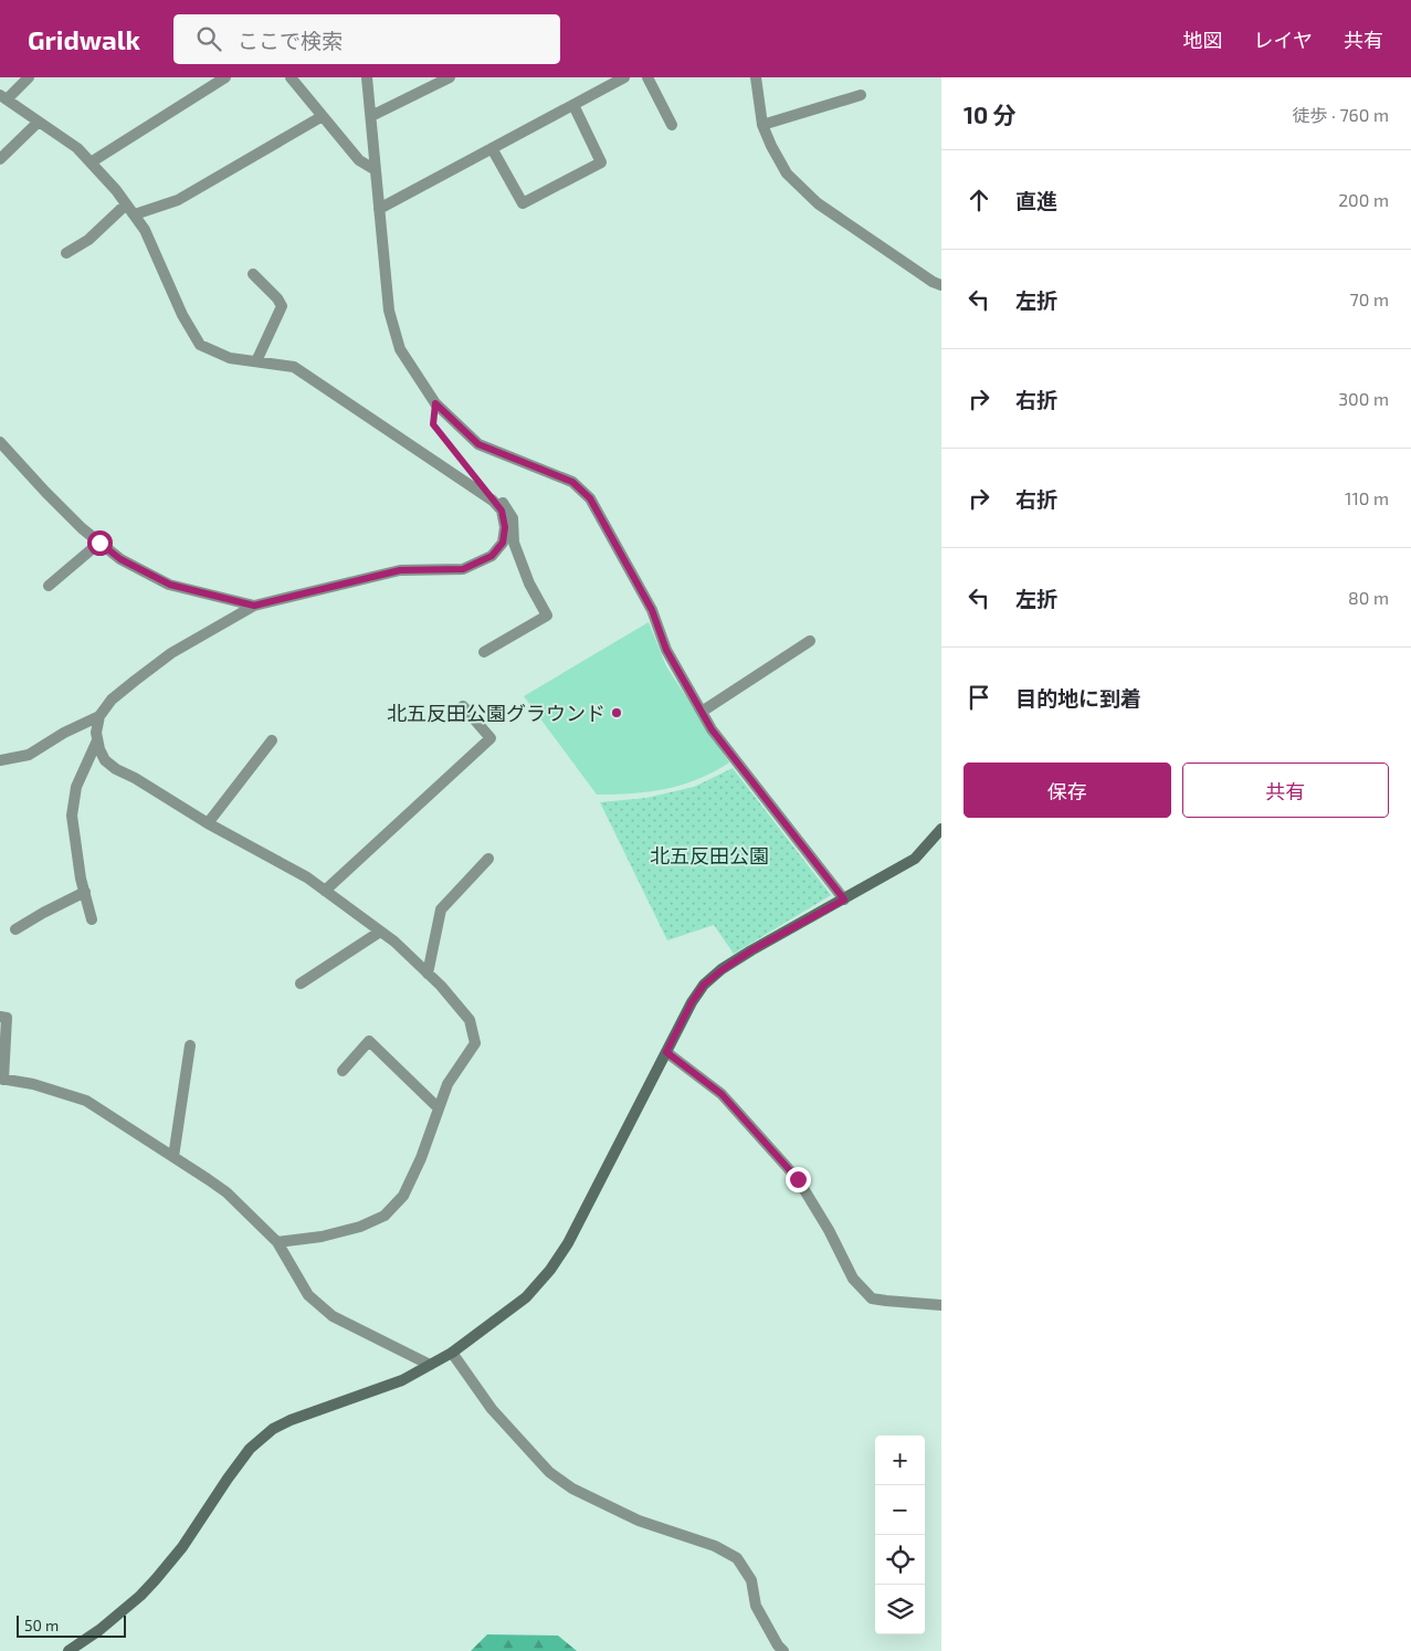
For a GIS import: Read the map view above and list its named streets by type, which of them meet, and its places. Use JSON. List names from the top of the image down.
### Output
{
  "parks": ["北五反田公園"],
  "places": ["北五反田公園グラウンド"],
  "scale_bar": "50 m",
  "page": {
    "header": "Gridwalk",
    "search": "ここで検索",
    "nav": ["地図", "レイヤ", "共有"],
    "heading": ["10 分", "徒歩 · 760 m"],
    "list": [
      ["直進", "200 m"],
      ["左折", "70 m"],
      ["右折", "300 m"],
      ["右折", "110 m"],
      ["左折", "80 m"],
      "目的地に到着"
    ],
    "buttons": ["保存", "共有"],
    "map_buttons": ["+", "−"],
    "scale": "50 m"
  }
}
